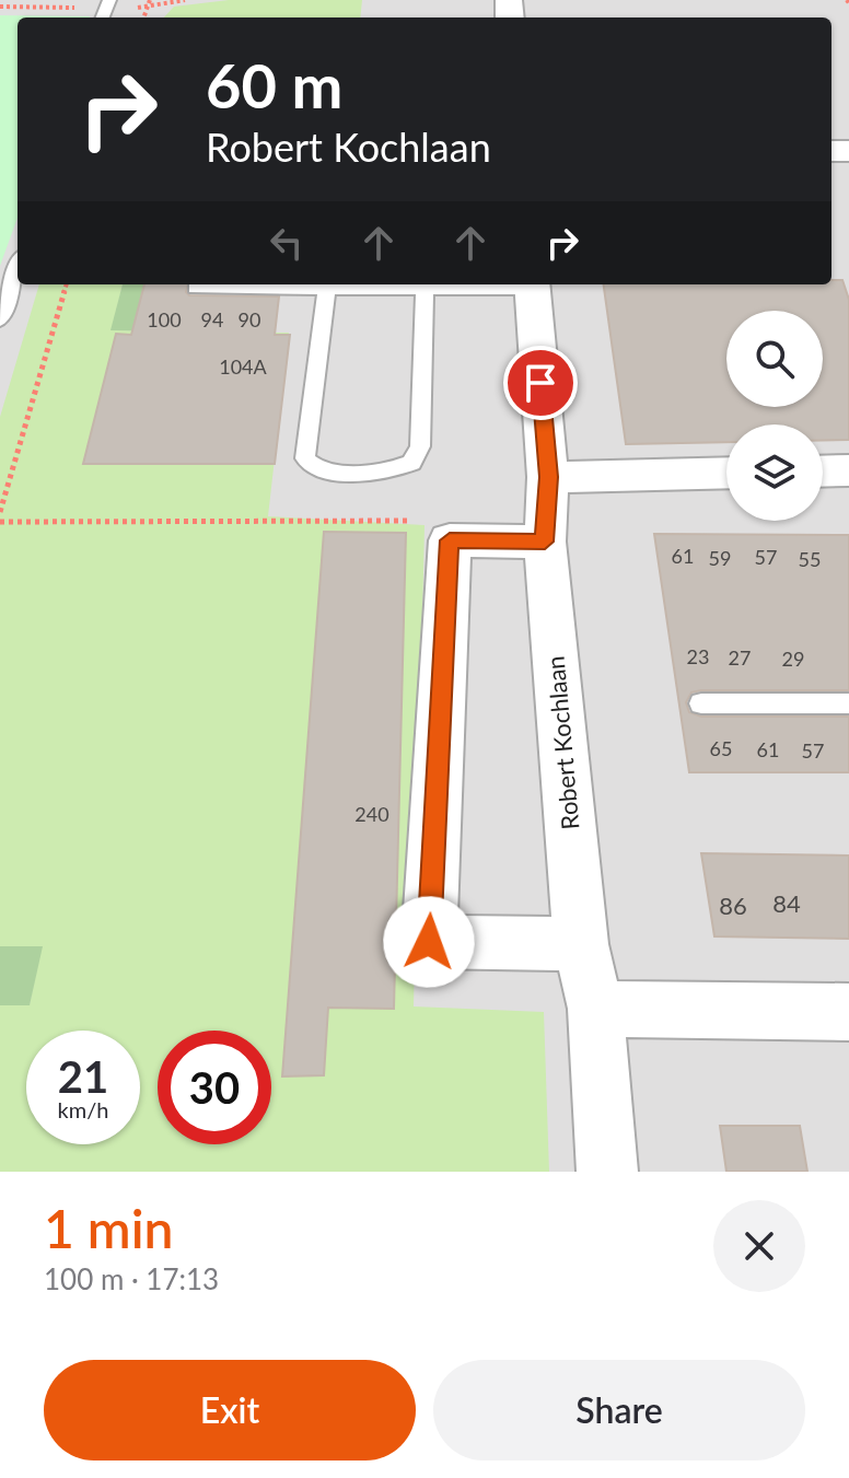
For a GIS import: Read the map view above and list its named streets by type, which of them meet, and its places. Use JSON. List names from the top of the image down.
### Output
{
  "streets": {
    "street": ["Robert Kochlaan"]
  },
  "house_numbers": [
    "100",
    "94",
    "90",
    "104A",
    "61",
    "57",
    "59",
    "55",
    "23",
    "27",
    "29",
    "65",
    "61",
    "57",
    "240",
    "84",
    "86"
  ],
  "page": {
    "turn": ["60 m", "Robert Kochlaan"],
    "speed": "21 km/h",
    "limit": "30",
    "heading": ["1 min", "100 m · 17:13"],
    "buttons": ["Exit", "Share"]
  }
}
